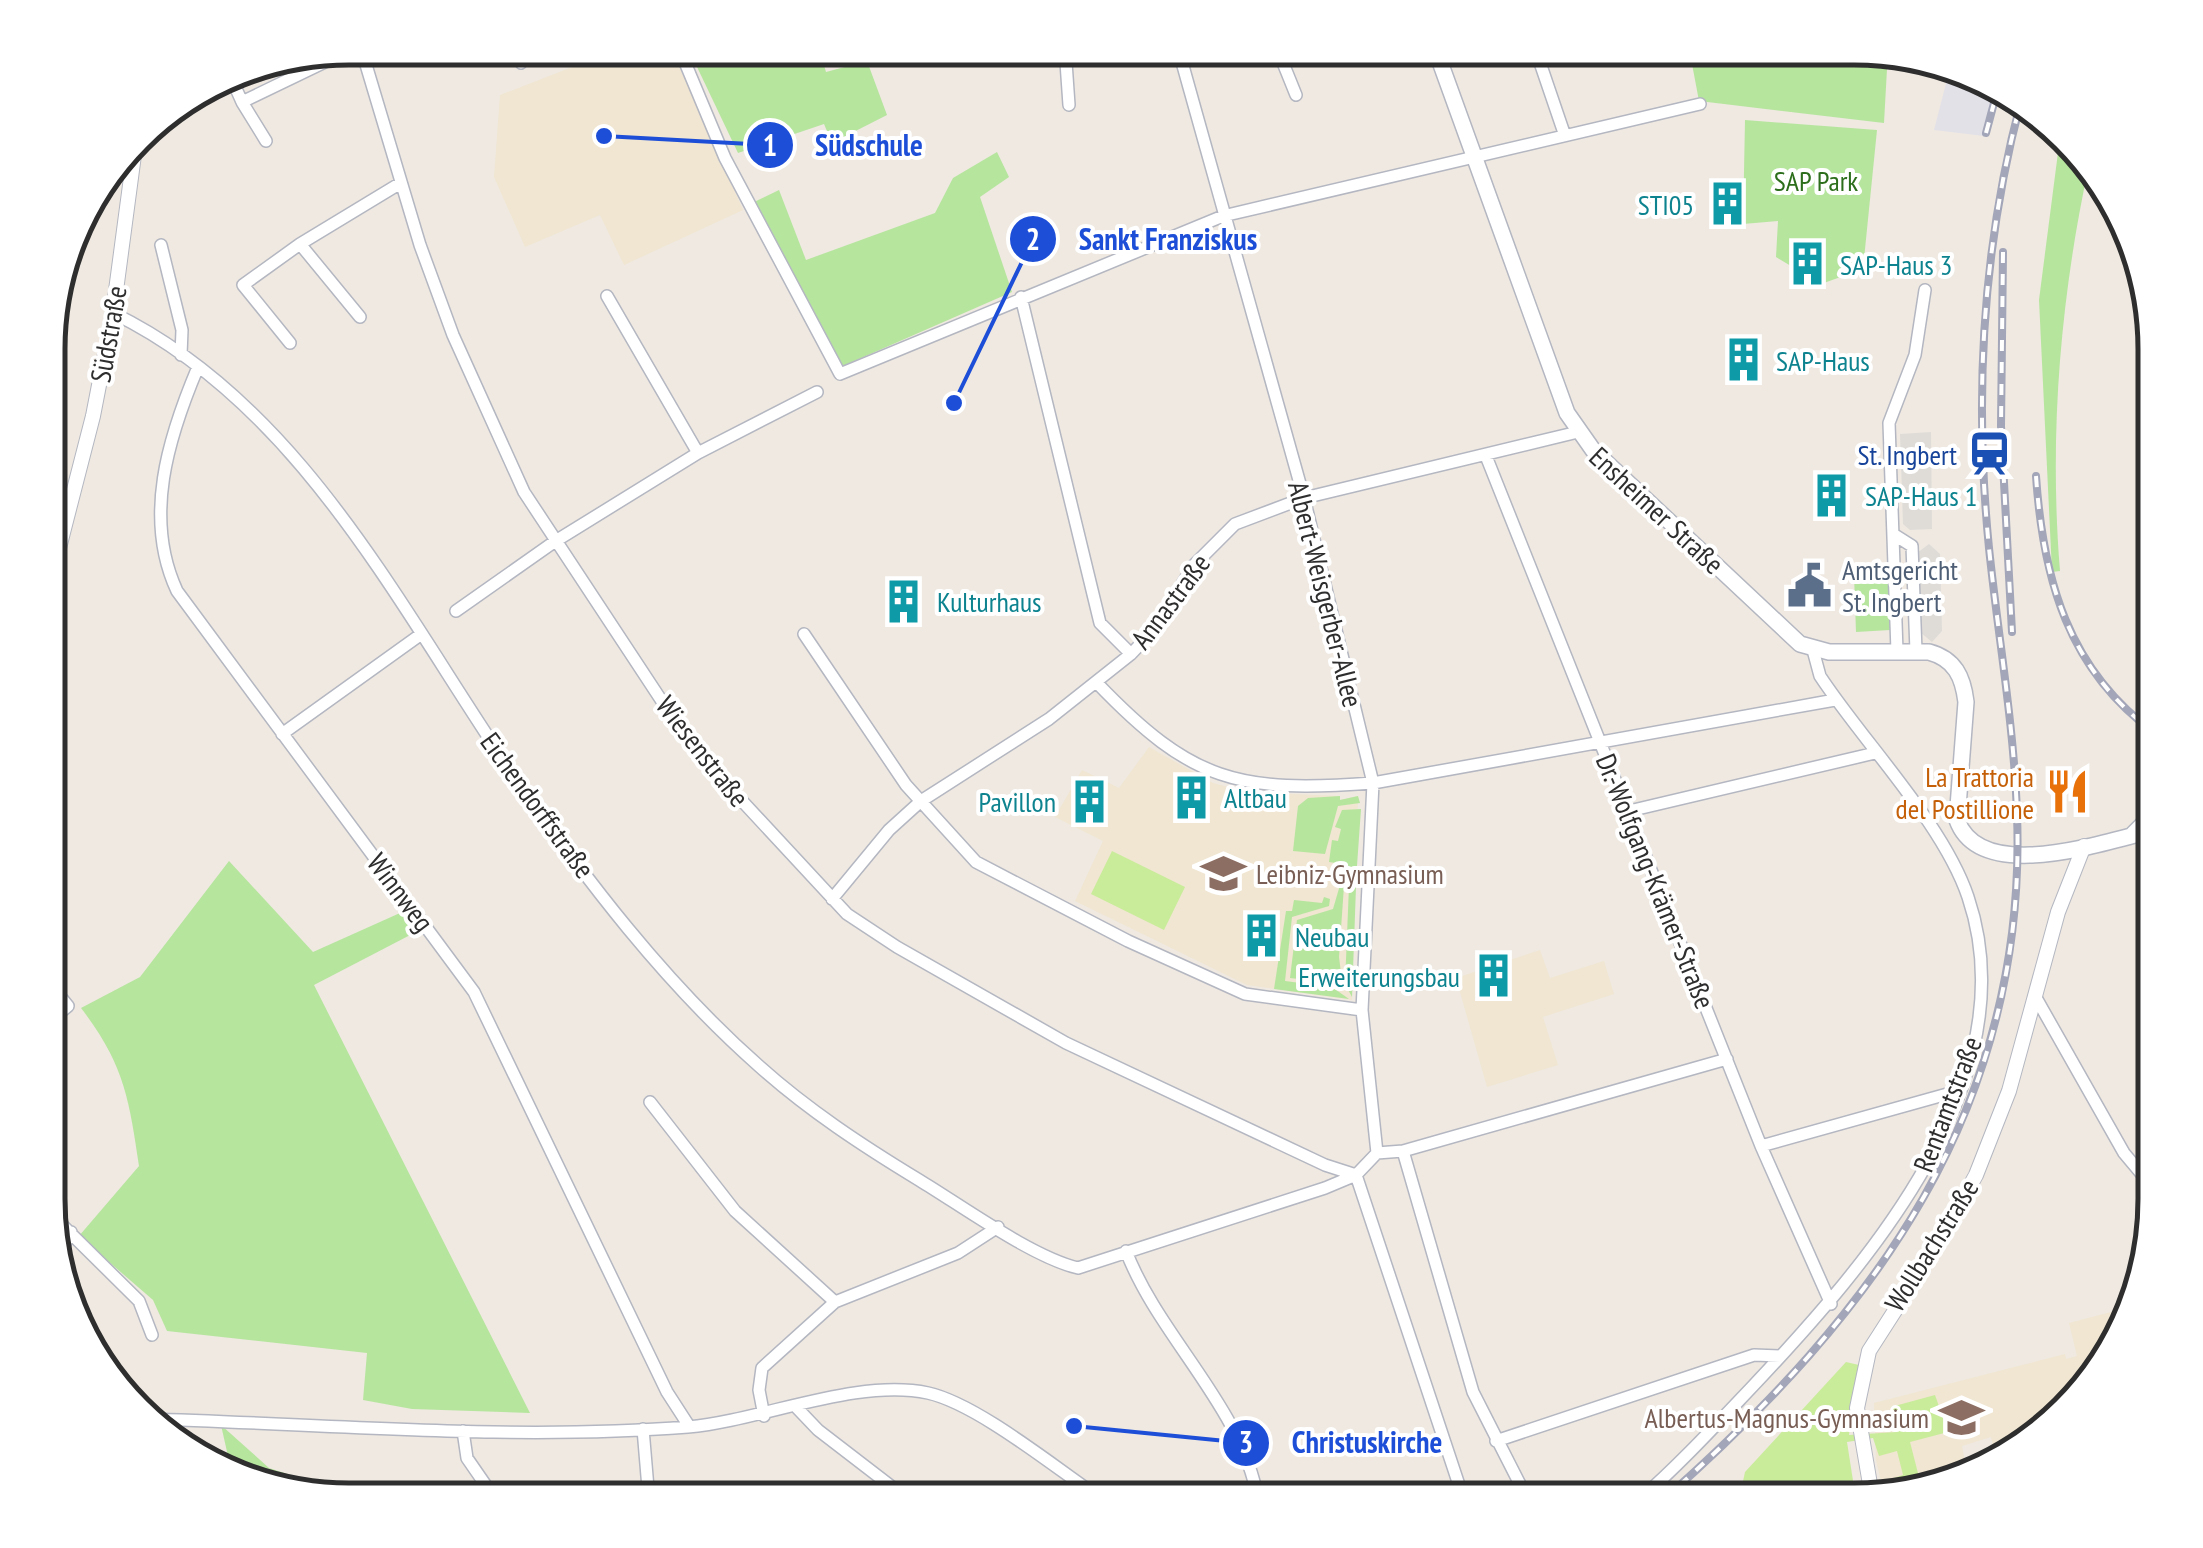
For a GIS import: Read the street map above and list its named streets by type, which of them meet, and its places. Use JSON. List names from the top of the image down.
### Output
{
  "streets": {
    "main road": ["Ensheimer Straße"],
    "street": [
      "Südstraße",
      "Albert-Weisgerber-Allee",
      "Annastraße",
      "Wiesenstraße",
      "Eichendorffstraße",
      "Dr.-Wolfgang-Krämer-Straße",
      "Winnweg",
      "Rentamtstraße",
      "Wollbachstraße"
    ]
  },
  "crossings": [
    ["Südstraße", "Eichendorffstraße"],
    ["Ensheimer Straße", "Annastraße"],
    ["Ensheimer Straße", "Rentamtstraße"],
    ["Albert-Weisgerber-Allee", "Annastraße"],
    ["Annastraße", "Wiesenstraße"],
    ["Annastraße", "Dr.-Wolfgang-Krämer-Straße"],
    ["Wiesenstraße", "Eichendorffstraße"],
    ["Eichendorffstraße", "Winnweg"],
    ["Dr.-Wolfgang-Krämer-Straße", "Rentamtstraße"]
  ],
  "parks": ["SAP Park"],
  "places": {
    "other": ["Südschule", "Sankt Franziskus", "Christuskirche"],
    "building": [
      "STI05",
      "SAP-Haus 3",
      "SAP-Haus",
      "SAP-Haus 1",
      "Kulturhaus",
      "Altbau",
      "Pavillon",
      "Neubau",
      "Erweiterungsbau"
    ],
    "station": ["St. Ingbert"],
    "public building": ["Amtsgericht St. Ingbert"],
    "restaurant": ["La Trattoria del Postillione"],
    "school or university": ["Leibniz-Gymnasium", "Albertus-Magnus-Gymnasium"]
  }
}
